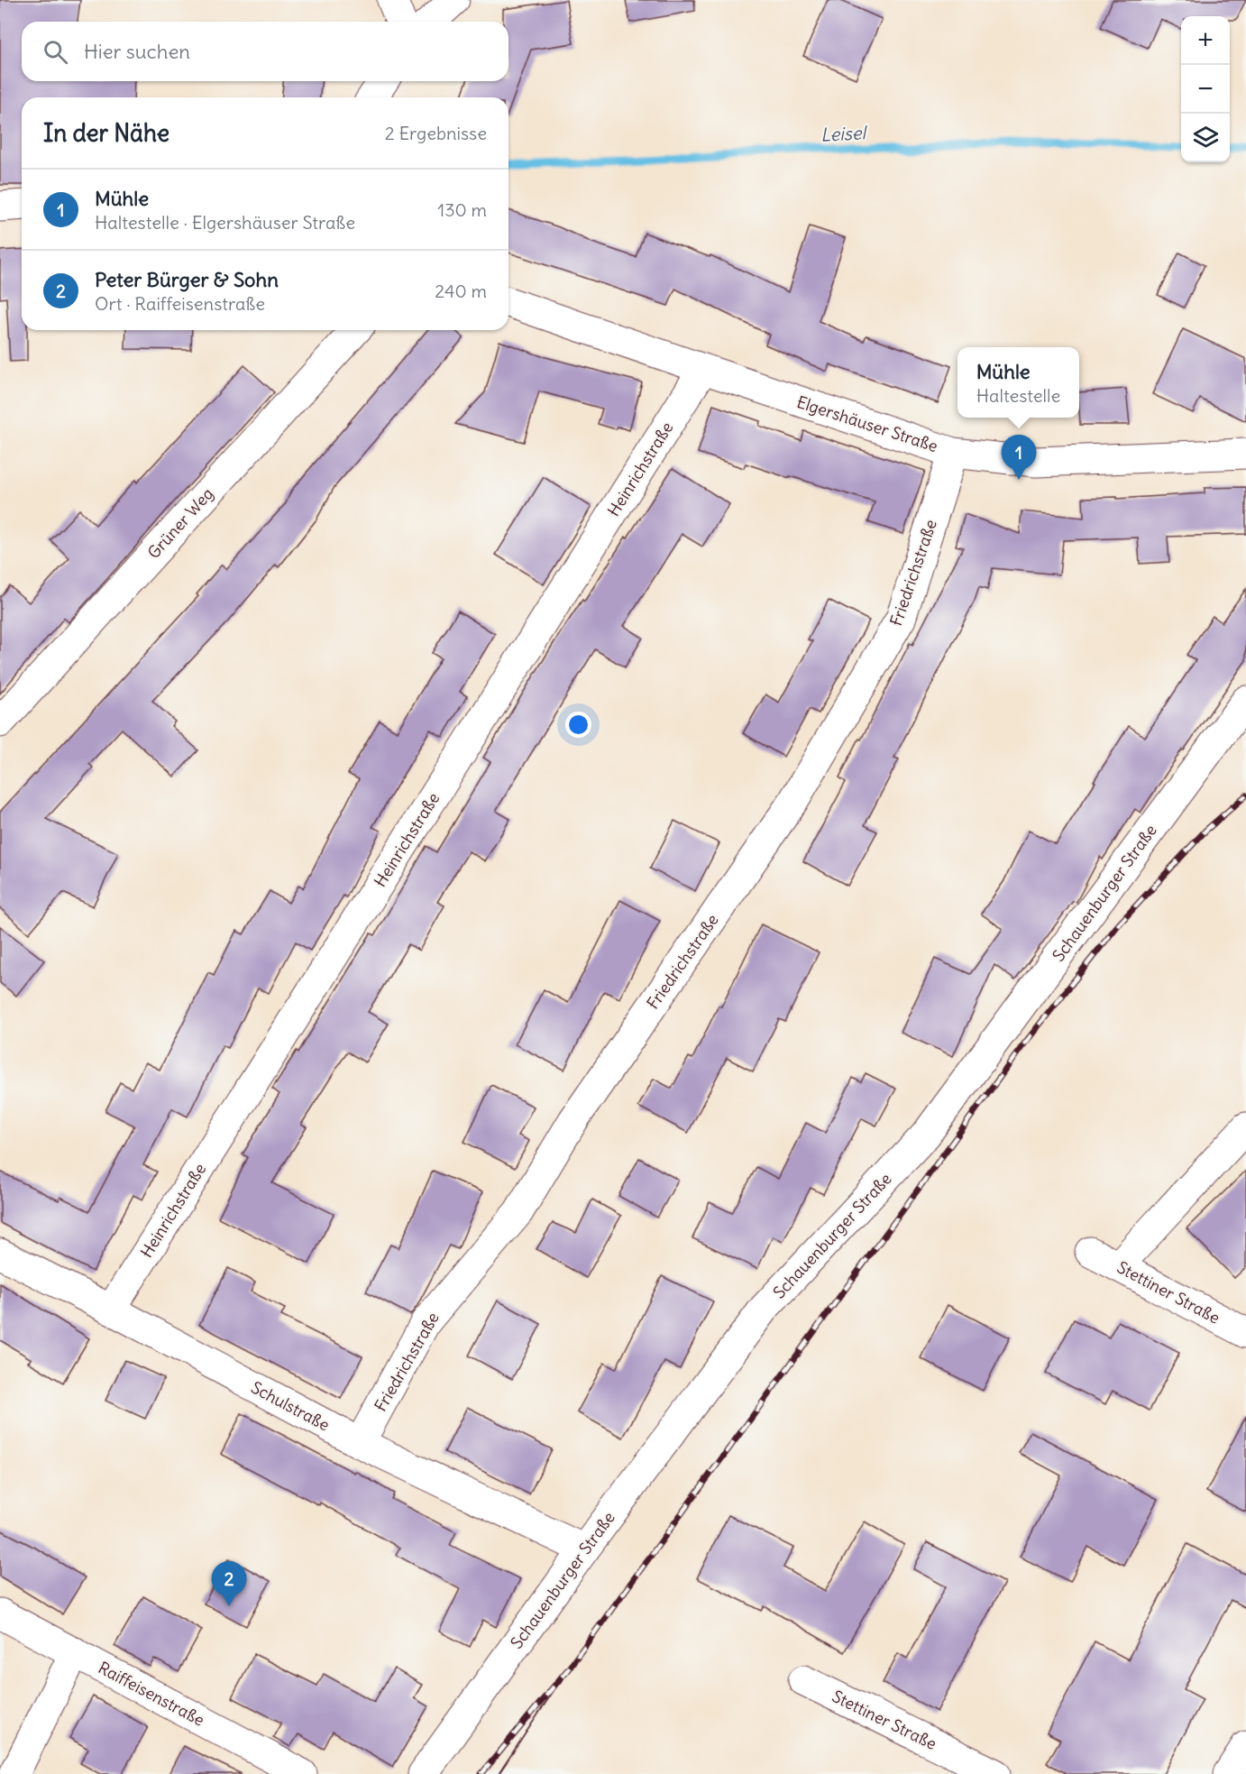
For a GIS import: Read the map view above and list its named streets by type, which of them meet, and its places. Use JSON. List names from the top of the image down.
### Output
{
  "streets": {
    "street": [
      "Elgershäuser Straße",
      "Heinrichstraße",
      "Grüner Weg",
      "Friedrichstraße",
      "Schauenburger Straße",
      "Stettiner Straße",
      "Schulstraße",
      "Raiffeisenstraße"
    ]
  },
  "crossings": [
    ["Elgershäuser Straße", "Heinrichstraße"],
    ["Elgershäuser Straße", "Friedrichstraße"],
    ["Heinrichstraße", "Schulstraße"],
    ["Friedrichstraße", "Schulstraße"],
    ["Schauenburger Straße", "Schulstraße"]
  ],
  "water": ["Leisel"],
  "page": {
    "map_buttons": ["+", "−"],
    "search": "Hier suchen",
    "heading": ["In der Nähe", "2 Ergebnisse"],
    "list": [
      {
        "mark": "1",
        "name": "Mühle",
        "note": "Haltestelle · Elgershäuser Straße",
        "value": "130 m"
      },
      {
        "mark": "2",
        "name": "Peter Bürger & Sohn",
        "note": "Ort · Raiffeisenstraße",
        "value": "240 m"
      }
    ],
    "popup": ["Mühle", "Haltestelle"],
    "pins": ["1", "2"]
  }
}
